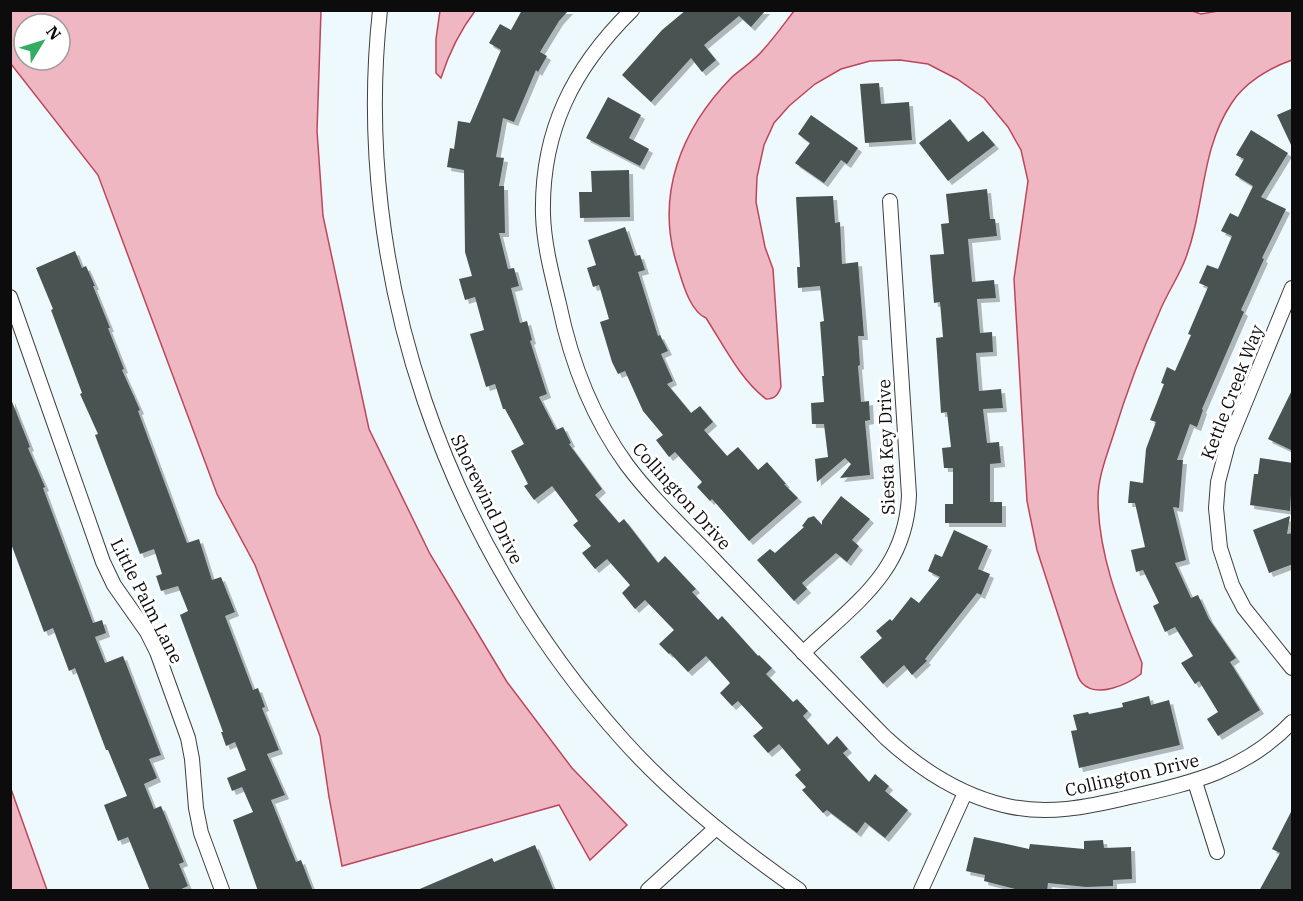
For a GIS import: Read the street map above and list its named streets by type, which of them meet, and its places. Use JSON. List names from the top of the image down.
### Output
{
  "streets": {
    "street": [
      "Kettle Creek Way",
      "Siesta Key Drive",
      "Collington Drive",
      "Shorewind Drive",
      "Little Palm Lane"
    ]
  },
  "crossings": [
    ["Siesta Key Drive", "Collington Drive"]
  ],
  "north": "top right"
}
